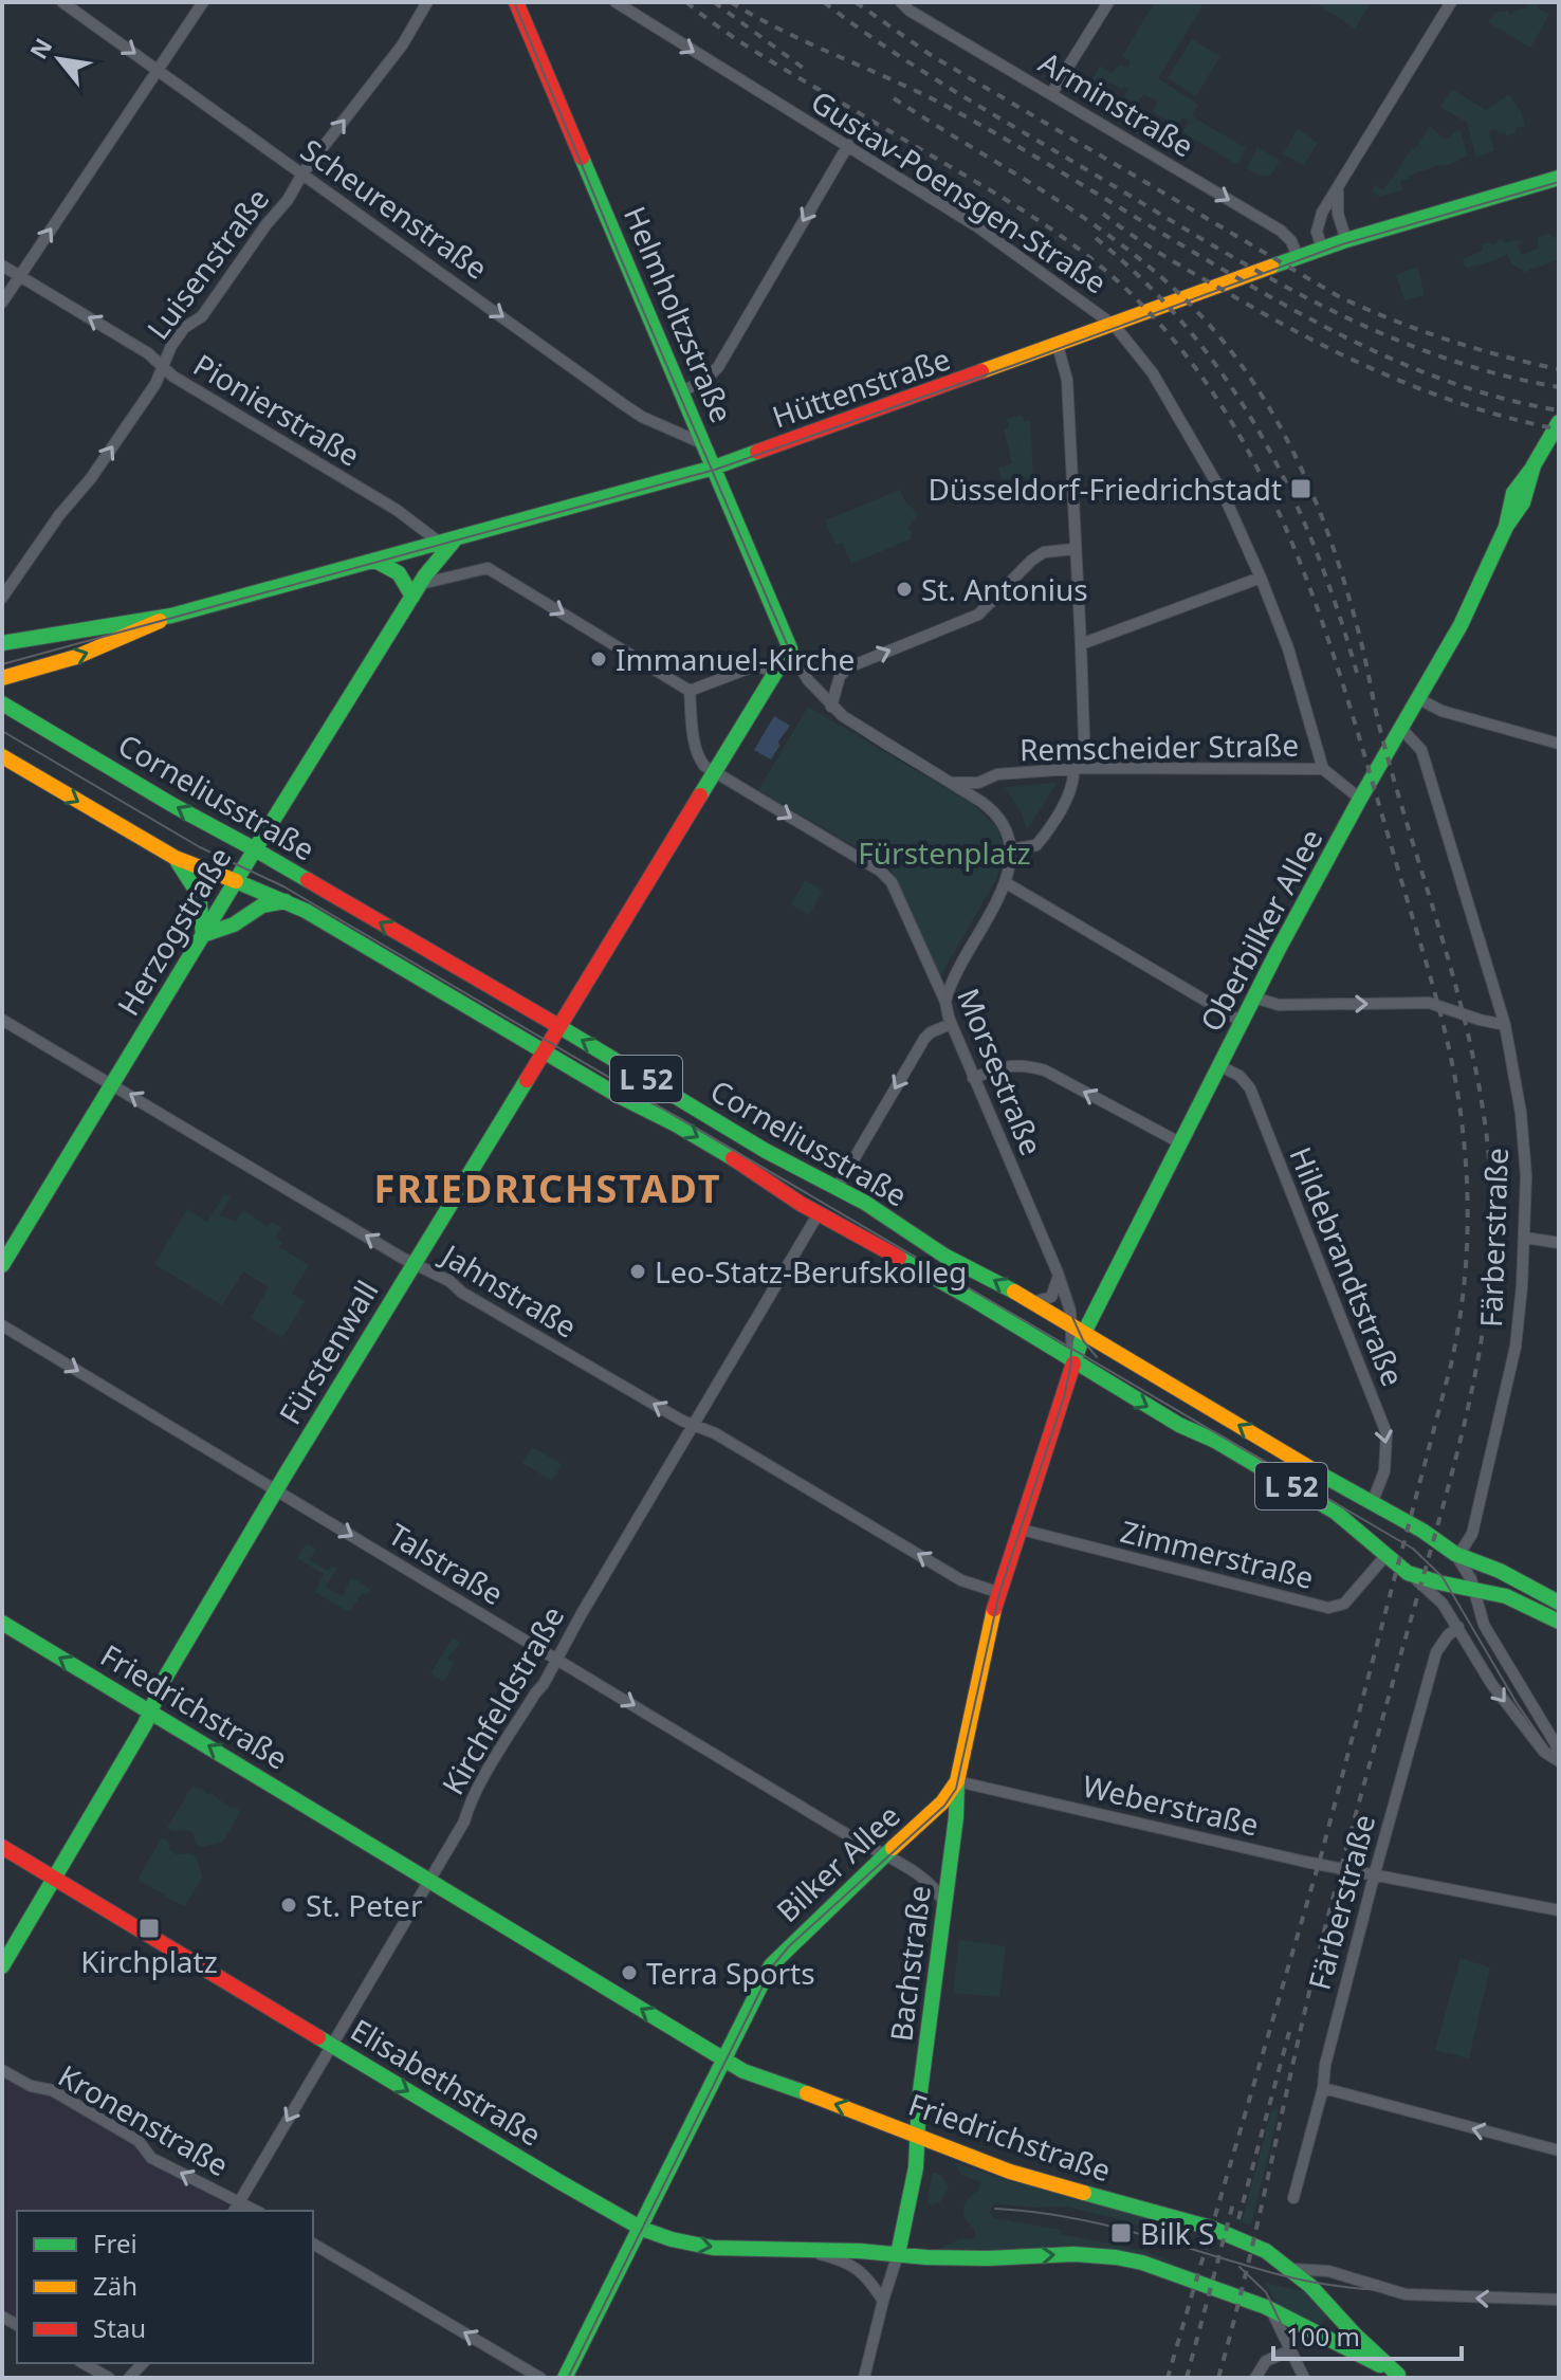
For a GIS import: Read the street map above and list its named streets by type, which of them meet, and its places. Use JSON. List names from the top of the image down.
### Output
{
  "streets": {
    "main road": [
      "Helmholtzstraße",
      "Hüttenstraße",
      "Corneliusstraße",
      "Oberbilker Allee",
      "Herzogstraße",
      "L 52",
      "Fürstenwall",
      "Friedrichstraße",
      "Bilker Allee",
      "Bachstraße",
      "Elisabethstraße"
    ],
    "street": [
      "Arminstraße",
      "Gustav-Poensgen-Straße",
      "Scheurenstraße",
      "Luisenstraße",
      "Pionierstraße",
      "Remscheider Straße",
      "Morsestraße",
      "Färberstraße",
      "Hildebrandtstraße",
      "Jahnstraße",
      "Zimmerstraße",
      "Talstraße",
      "Kirchfeldstraße",
      "Weberstraße",
      "Kronenstraße"
    ]
  },
  "crossings": [
    ["Arminstraße", "Hüttenstraße"],
    ["Gustav-Poensgen-Straße", "Hüttenstraße"],
    ["Gustav-Poensgen-Straße", "Remscheider Straße"],
    ["Scheurenstraße", "Luisenstraße"],
    ["Scheurenstraße", "Helmholtzstraße"],
    ["Luisenstraße", "Pionierstraße"],
    ["Helmholtzstraße", "Hüttenstraße"],
    ["Hüttenstraße", "Pionierstraße"],
    ["Hüttenstraße", "Herzogstraße"],
    ["Pionierstraße", "Herzogstraße"],
    ["Remscheider Straße", "Oberbilker Allee"],
    ["Corneliusstraße", "Oberbilker Allee"],
    ["Corneliusstraße", "Herzogstraße"],
    ["Corneliusstraße", "Morsestraße"],
    ["Corneliusstraße", "L 52"],
    ["Corneliusstraße", "Färberstraße"],
    ["Corneliusstraße", "Hildebrandtstraße"],
    ["Corneliusstraße", "Fürstenwall"],
    ["Corneliusstraße", "Zimmerstraße"],
    ["Corneliusstraße", "Kirchfeldstraße"],
    ["Corneliusstraße", "Bilker Allee"],
    ["Oberbilker Allee", "Morsestraße"],
    ["Oberbilker Allee", "Färberstraße"],
    ["Oberbilker Allee", "Hildebrandtstraße"],
    ["Oberbilker Allee", "Bilker Allee"],
    ["Herzogstraße", "Jahnstraße"],
    ["Morsestraße", "Fürstenwall"],
    ["L 52", "Färberstraße"],
    ["Färberstraße", "Weberstraße"],
    ["Jahnstraße", "Fürstenwall"],
    ["Jahnstraße", "Kirchfeldstraße"],
    ["Jahnstraße", "Bilker Allee"],
    ["Fürstenwall", "Talstraße"],
    ["Fürstenwall", "Friedrichstraße"],
    ["Fürstenwall", "Elisabethstraße"],
    ["Zimmerstraße", "Bilker Allee"],
    ["Talstraße", "Kirchfeldstraße"],
    ["Talstraße", "Bilker Allee"],
    ["Talstraße", "Bachstraße"],
    ["Kirchfeldstraße", "Friedrichstraße"],
    ["Kirchfeldstraße", "Elisabethstraße"],
    ["Kirchfeldstraße", "Kronenstraße"],
    ["Friedrichstraße", "Bilker Allee"],
    ["Friedrichstraße", "Bachstraße"],
    ["Weberstraße", "Bilker Allee"],
    ["Weberstraße", "Bachstraße"],
    ["Bilker Allee", "Bachstraße"],
    ["Bilker Allee", "Elisabethstraße"],
    ["Bachstraße", "Elisabethstraße"]
  ],
  "one_way": [
    "Arminstraße",
    "Scheurenstraße",
    "Luisenstraße",
    "Morsestraße",
    "Hildebrandtstraße",
    "Jahnstraße",
    "Talstraße",
    "Friedrichstraße",
    "Elisabethstraße",
    "Kronenstraße"
  ],
  "districts": ["FRIEDRICHSTADT"],
  "parks": ["Fürstenplatz"],
  "places": {
    "transit": ["Düsseldorf-Friedrichstadt", "Kirchplatz", "Bilk S"],
    "other": [
      "St. Antonius",
      "Immanuel-Kirche",
      "Leo-Statz-Berufskolleg",
      "St. Peter",
      "Terra Sports"
    ]
  },
  "legend": ["Frei", "Zäh", "Stau"],
  "scale_bar": "100 m",
  "north": "top left"
}
